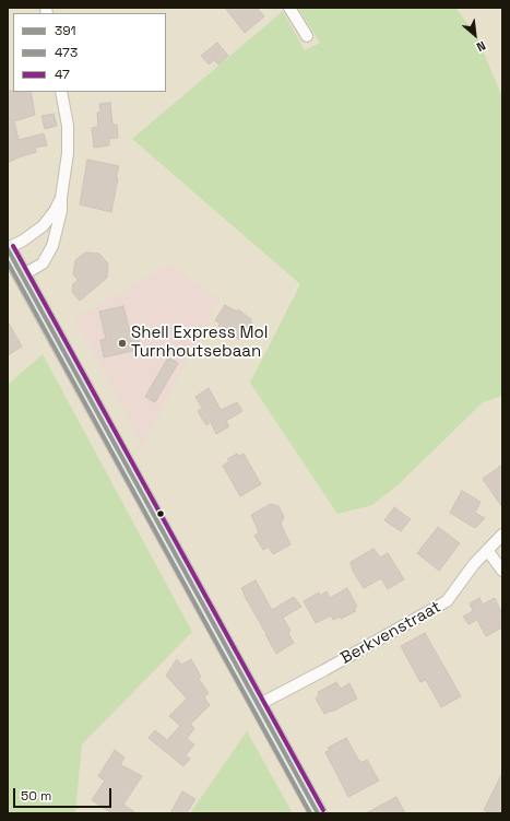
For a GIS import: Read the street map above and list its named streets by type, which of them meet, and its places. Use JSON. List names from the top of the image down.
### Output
{
  "streets": {
    "street": ["Berkvenstraat"]
  },
  "places": ["Shell Express Mol Turnhoutsebaan"],
  "lines": ["transit line 47", "transit line 391", "transit line 473"],
  "legend": ["391", "473", "47"],
  "scale_bar": "50 m",
  "north": "bottom right"
}
